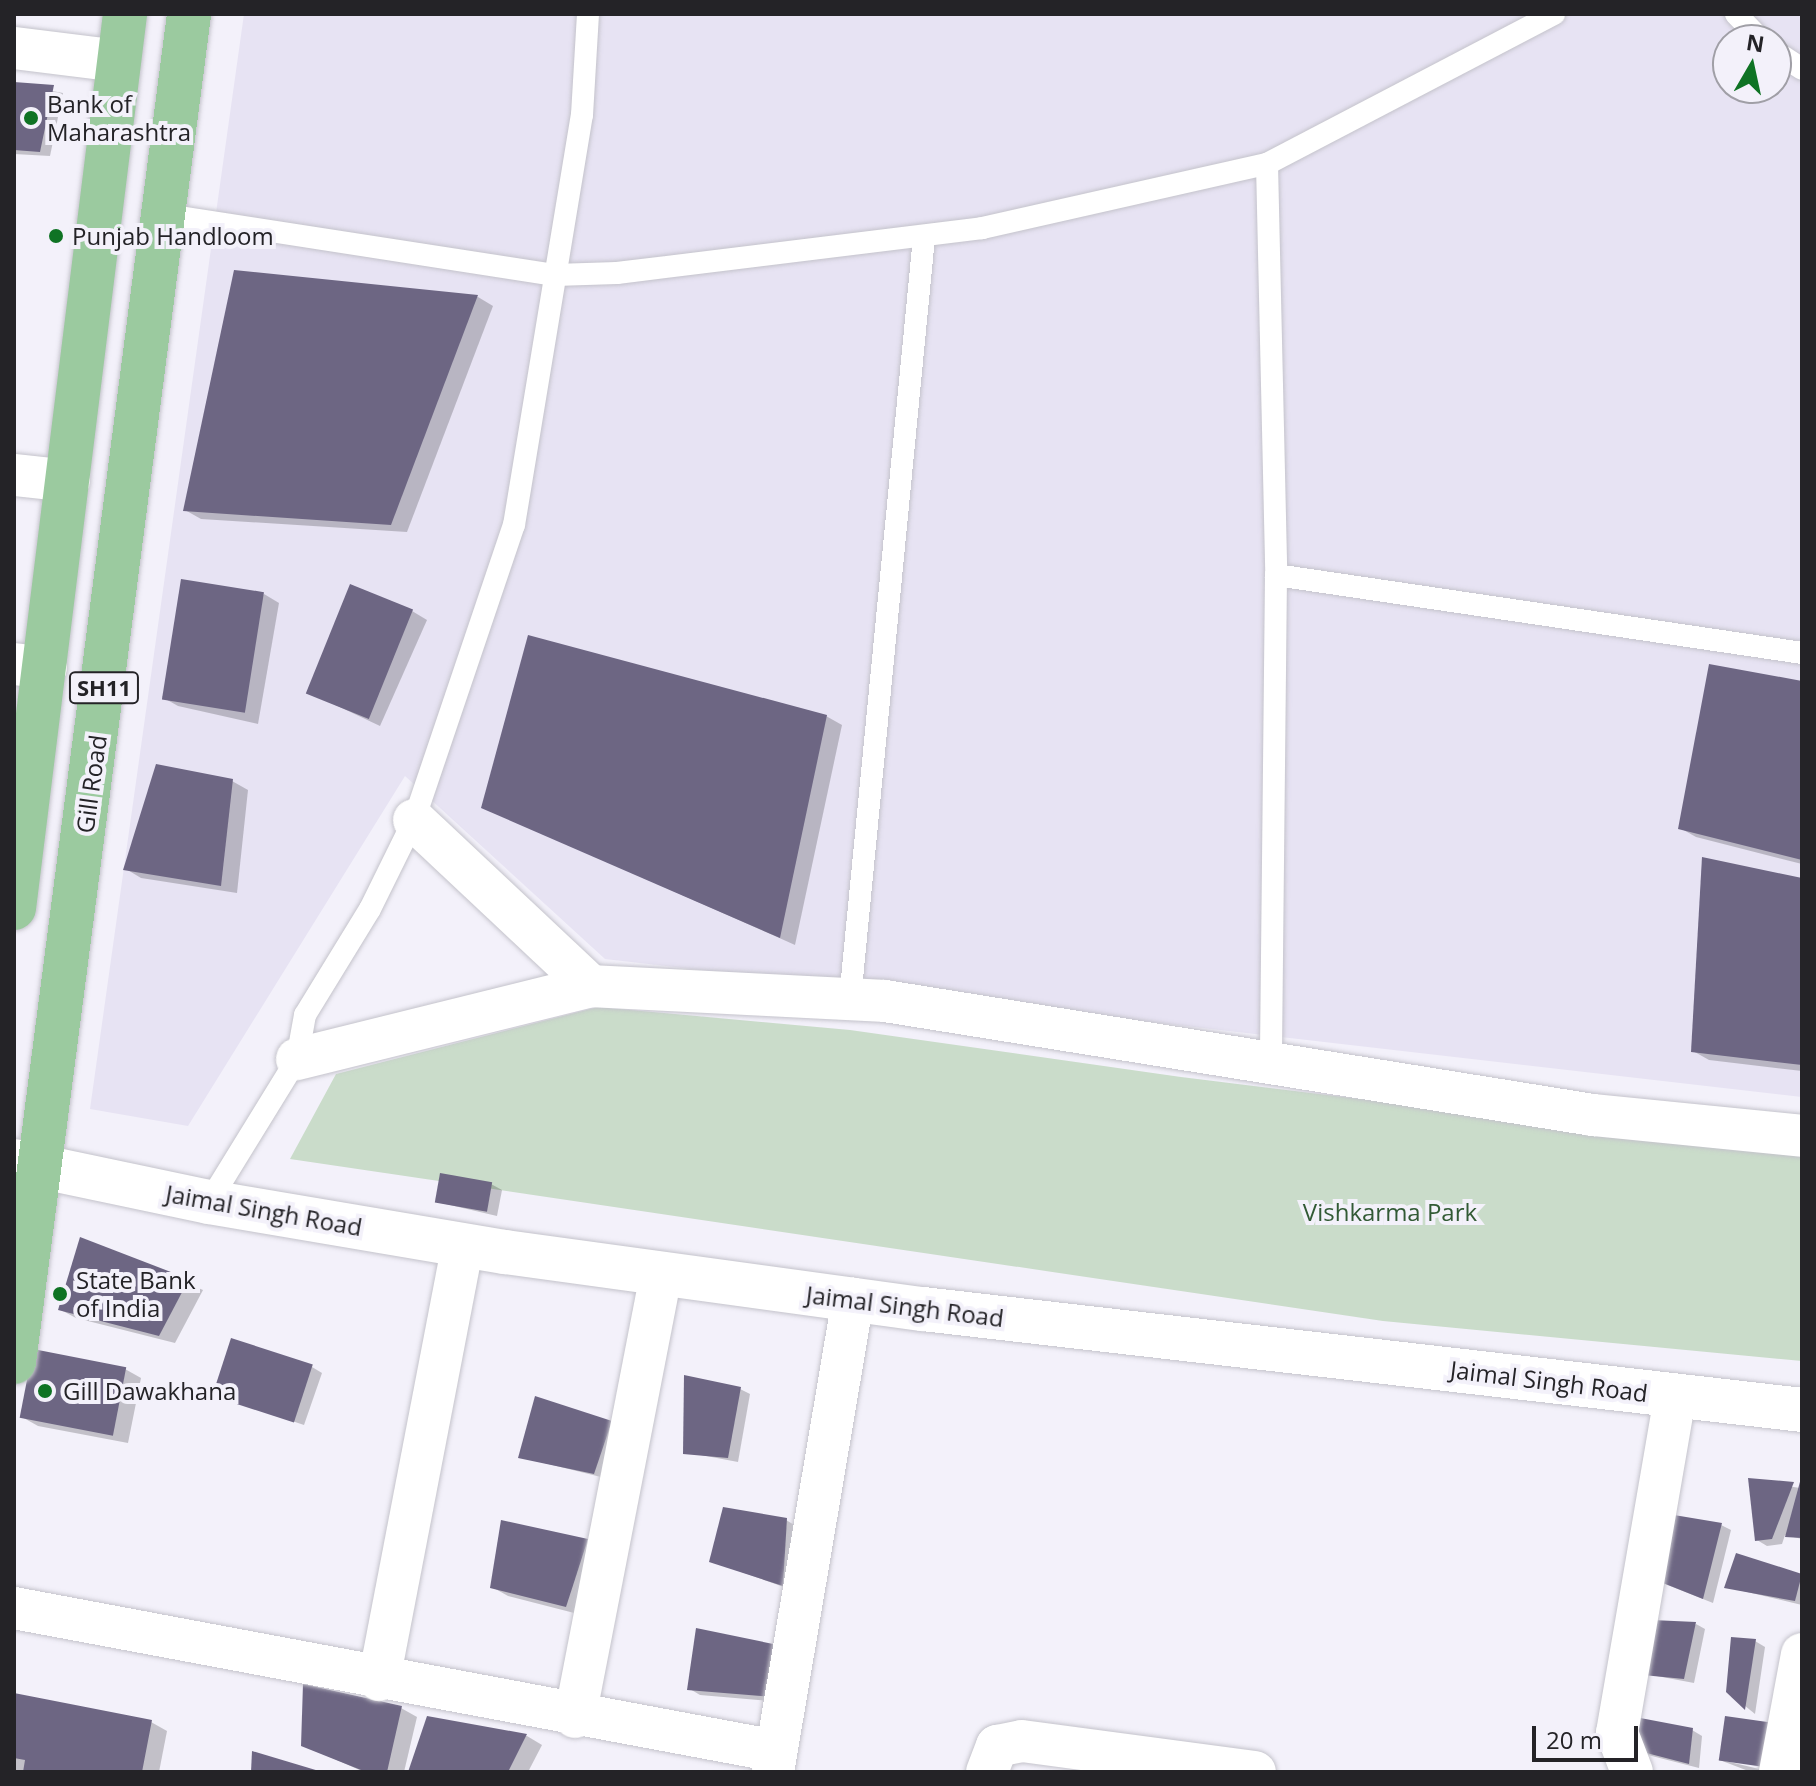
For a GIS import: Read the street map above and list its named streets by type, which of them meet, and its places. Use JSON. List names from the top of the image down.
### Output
{
  "streets": {
    "main road": ["SH11", "Gill Road"],
    "street": ["Jaimal Singh Road"]
  },
  "crossings": [
    ["Gill Road", "Jaimal Singh Road"]
  ],
  "parks": ["Vishkarma Park"],
  "places": [
    "Bank of Maharashtra",
    "Punjab Handloom",
    "State Bank of India",
    "Gill Dawakhana"
  ],
  "scale_bar": "20 m",
  "north": "top"
}
